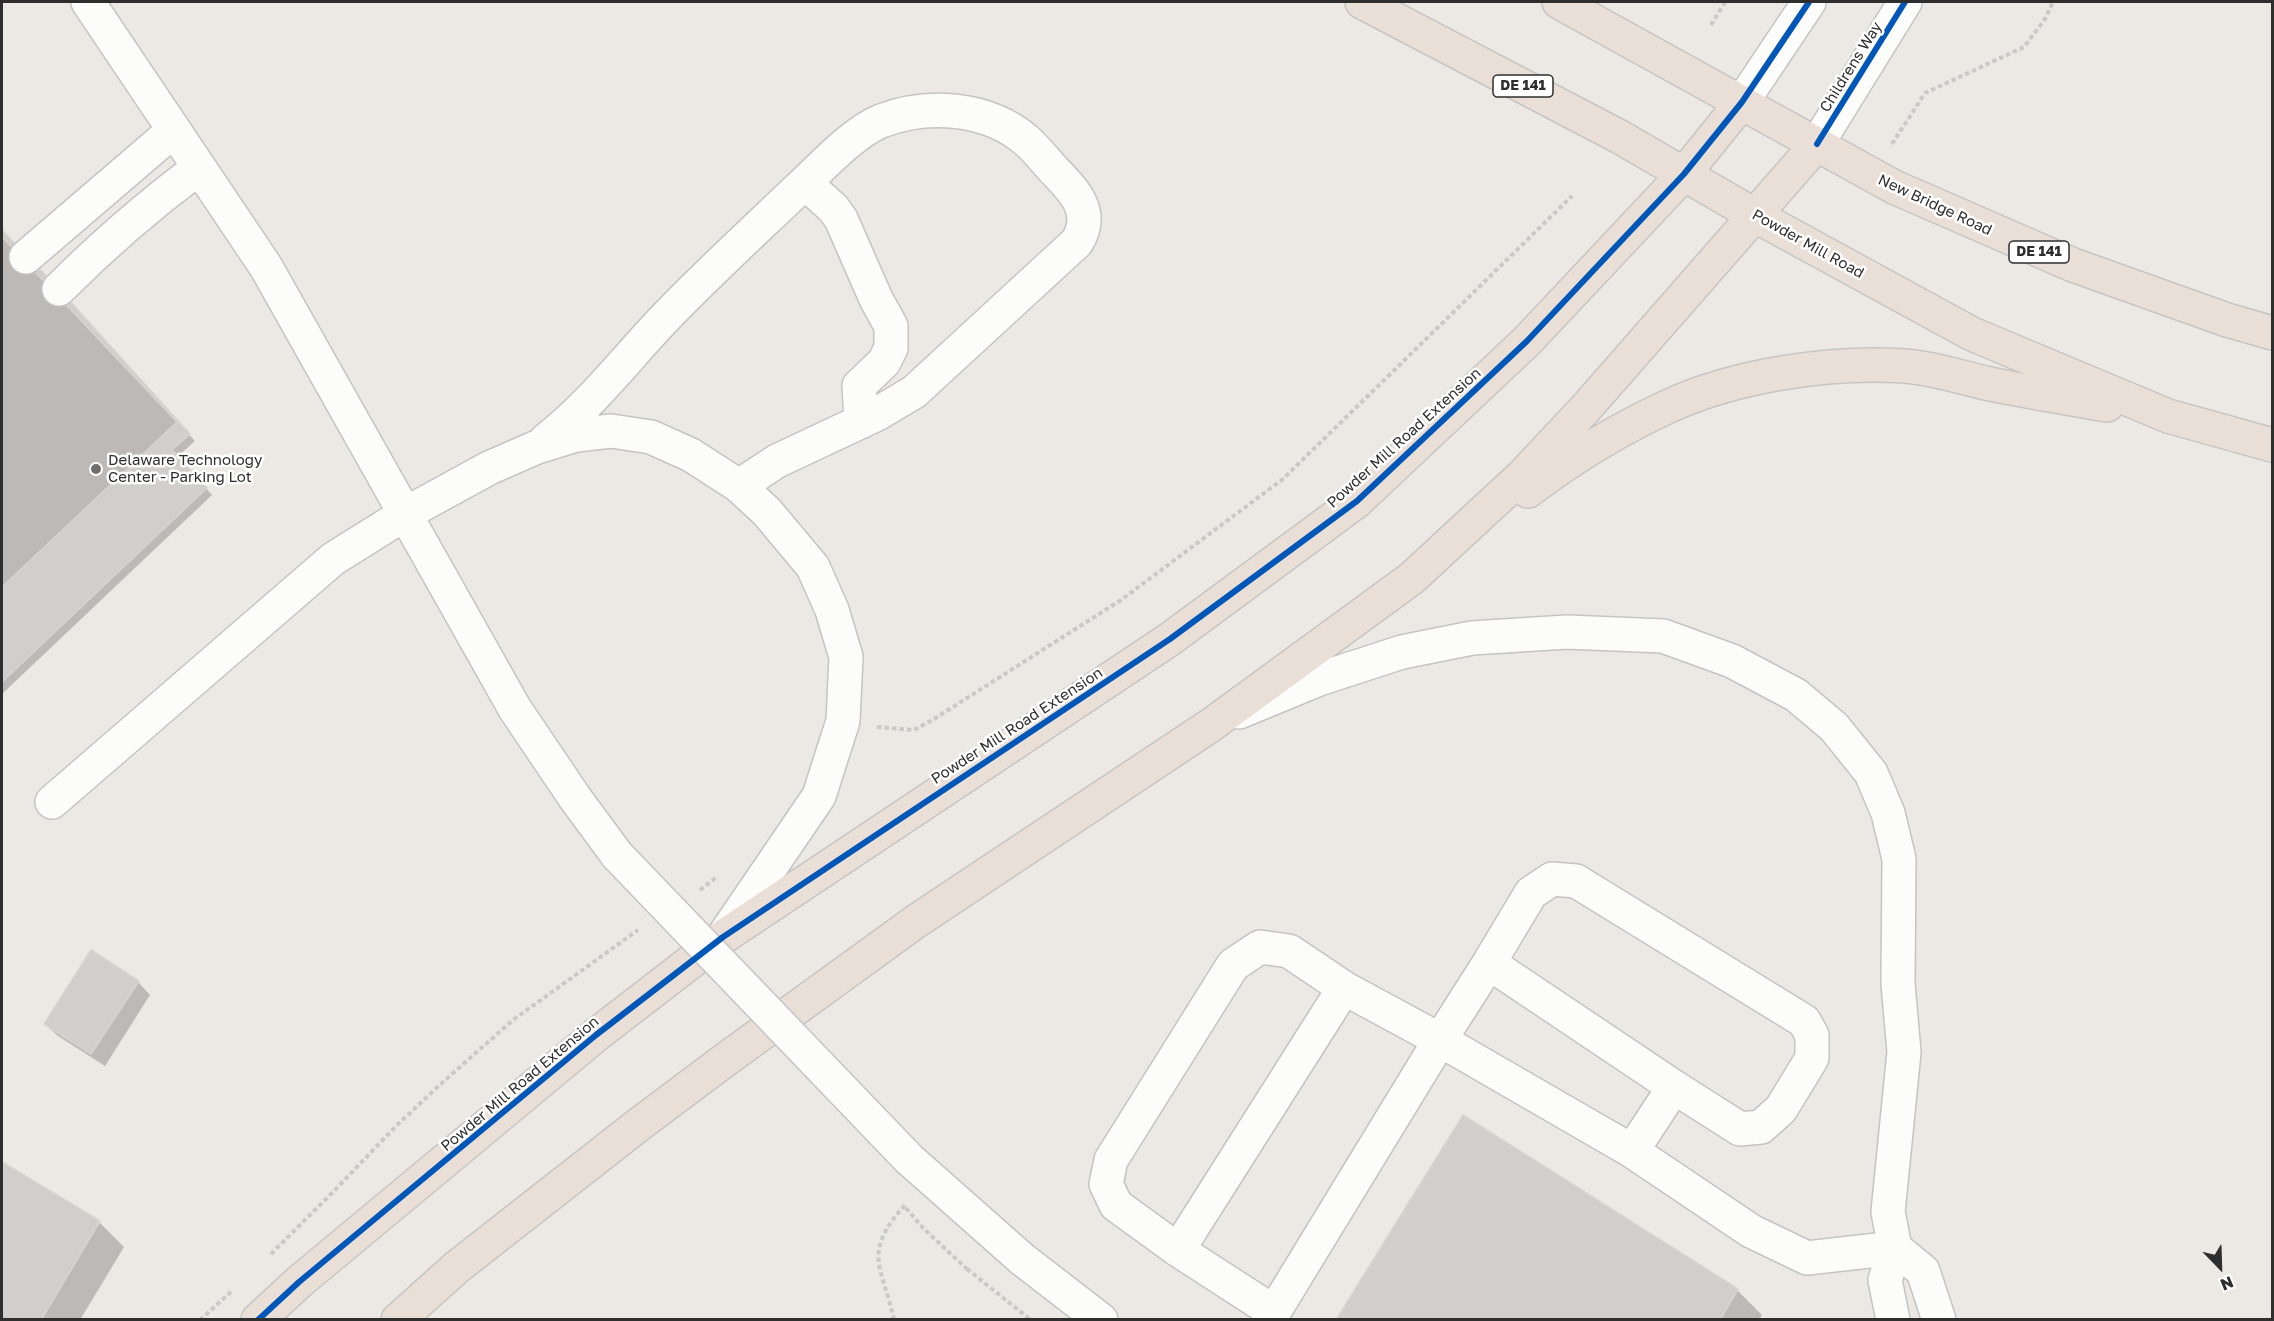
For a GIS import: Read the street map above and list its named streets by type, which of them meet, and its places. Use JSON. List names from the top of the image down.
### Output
{
  "streets": {
    "highway": [
      "DE 141",
      "New Bridge Road",
      "Powder Mill Road",
      "Powder Mill Road Extension"
    ],
    "street": ["Childrens Way"]
  },
  "crossings": [
    ["Childrens Way", "New Bridge Road"],
    ["DE 141", "New Bridge Road"],
    ["DE 141", "Powder Mill Road Extension"],
    ["New Bridge Road", "Powder Mill Road Extension"],
    ["Powder Mill Road", "Powder Mill Road Extension"]
  ],
  "places": ["Delaware Technology Center - Parking Lot"],
  "north": "bottom right"
}
